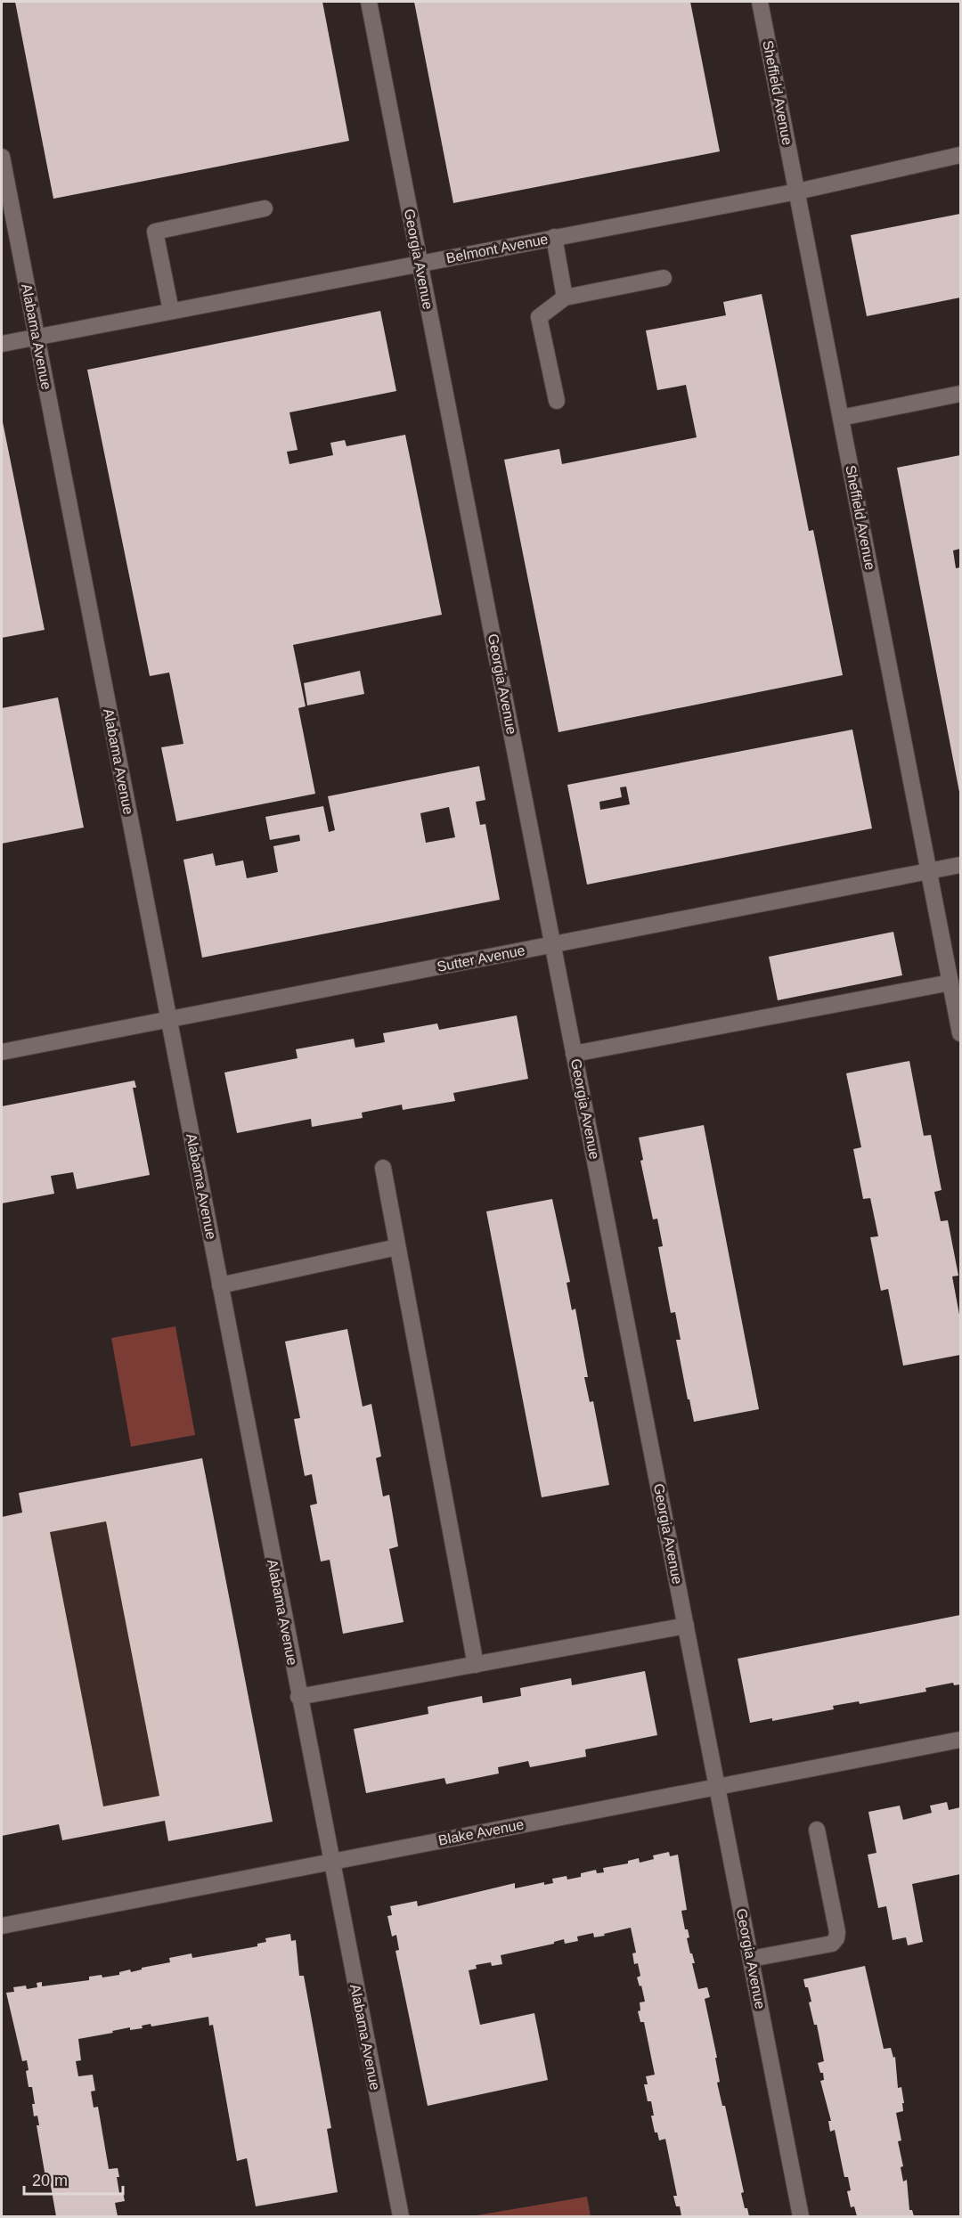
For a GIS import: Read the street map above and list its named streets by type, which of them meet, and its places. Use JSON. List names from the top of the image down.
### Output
{
  "streets": {
    "street": [
      "Sheffield Avenue",
      "Belmont Avenue",
      "Georgia Avenue",
      "Alabama Avenue",
      "Sutter Avenue",
      "Blake Avenue"
    ]
  },
  "crossings": [
    ["Sheffield Avenue", "Belmont Avenue"],
    ["Sheffield Avenue", "Sutter Avenue"],
    ["Belmont Avenue", "Georgia Avenue"],
    ["Belmont Avenue", "Alabama Avenue"],
    ["Georgia Avenue", "Sutter Avenue"],
    ["Georgia Avenue", "Blake Avenue"],
    ["Alabama Avenue", "Sutter Avenue"],
    ["Alabama Avenue", "Blake Avenue"]
  ],
  "scale_bar": "20 m"
}
